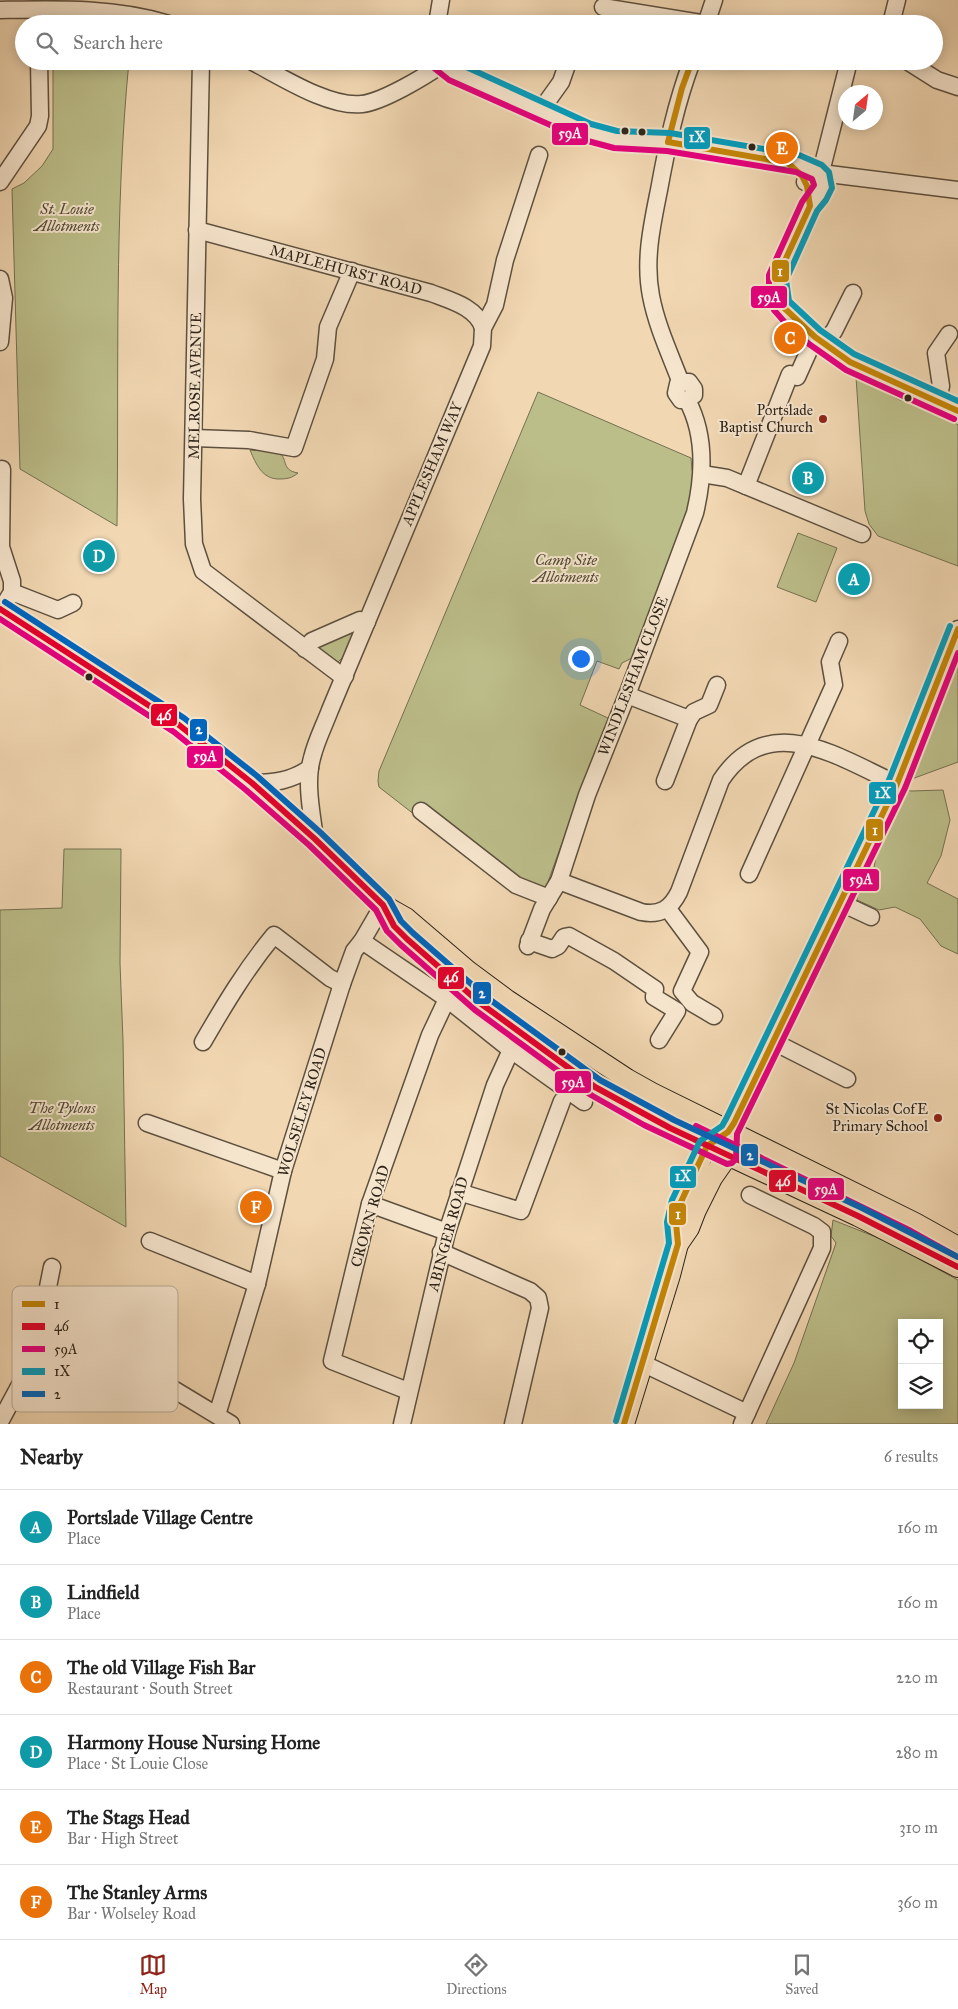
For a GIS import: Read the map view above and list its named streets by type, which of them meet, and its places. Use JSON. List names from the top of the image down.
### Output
{
  "streets": {
    "street": [
      "MAPLEHURST ROAD",
      "MELROSE AVENUE",
      "APPLESHAM WAY",
      "WINDLESHAM CLOSE",
      "WOLSELEY ROAD",
      "CROWN ROAD",
      "ABINGER ROAD"
    ]
  },
  "crossings": [
    ["MAPLEHURST ROAD", "MELROSE AVENUE"],
    ["MAPLEHURST ROAD", "APPLESHAM WAY"],
    ["MELROSE AVENUE", "APPLESHAM WAY"],
    ["CROWN ROAD", "ABINGER ROAD"]
  ],
  "parks": ["St. Louie Allotments", "Camp Site Allotments", "The Pylons Allotments"],
  "places": ["Portslade Baptist Church", "St Nicolas CofE Primary School"],
  "lines": [
    "transit line 1",
    "transit line 59A",
    "transit line 1X",
    "transit line 2",
    "transit line 46"
  ],
  "legend": [
    "1",
    "46",
    "59A",
    "1X",
    "2"
  ],
  "north": "top right",
  "page": {
    "search": "Search here",
    "pins": [
      "E",
      "C",
      "B",
      "D",
      "A",
      "F"
    ],
    "heading": ["Nearby", "6 results"],
    "list": [
      {
        "mark": "A",
        "name": "Portslade Village Centre",
        "note": "Place",
        "value": "160 m"
      },
      {
        "mark": "B",
        "name": "Lindfield",
        "note": "Place",
        "value": "160 m"
      },
      {
        "mark": "C",
        "name": "The old Village Fish Bar",
        "note": "Restaurant · South Street",
        "value": "220 m"
      },
      {
        "mark": "D",
        "name": "Harmony House Nursing Home",
        "note": "Place · St Louie Close",
        "value": "280 m"
      },
      {
        "mark": "E",
        "name": "The Stags Head",
        "note": "Bar · High Street",
        "value": "310 m"
      },
      {
        "mark": "F",
        "name": "The Stanley Arms",
        "note": "Bar · Wolseley Road",
        "value": "360 m"
      }
    ],
    "nav": ["Map", "Directions", "Saved"]
  }
}
